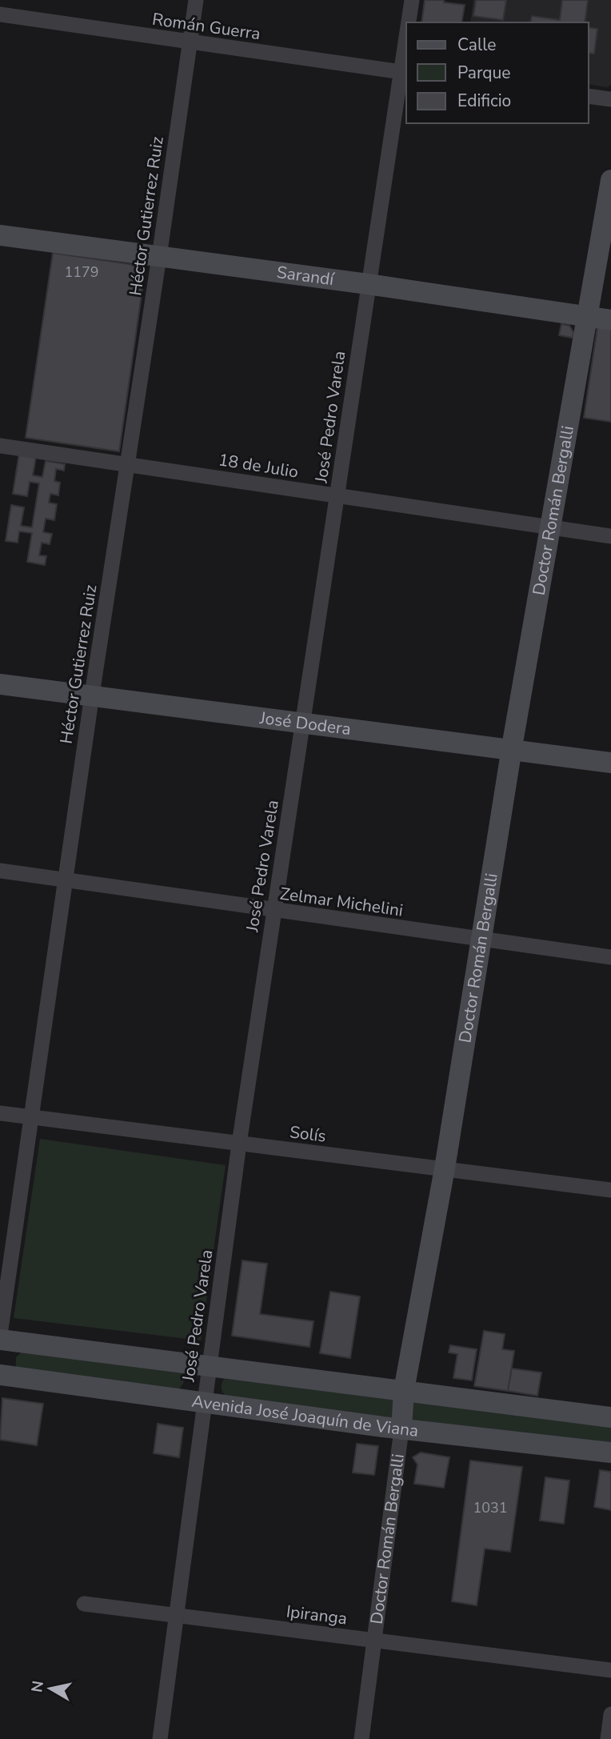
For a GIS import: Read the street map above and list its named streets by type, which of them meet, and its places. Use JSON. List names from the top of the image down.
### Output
{
  "streets": {
    "street": [
      "Román Guerra",
      "Héctor Gutierrez Ruiz",
      "Sarandí",
      "José Pedro Varela",
      "18 de Julio",
      "Doctor Román Bergalli",
      "José Dodera",
      "Zelmar Michelini",
      "Solís",
      "Avenida José Joaquín de Viana",
      "Ipiranga"
    ]
  },
  "crossings": [
    ["Román Guerra", "Héctor Gutierrez Ruiz"],
    ["Román Guerra", "José Pedro Varela"],
    ["Héctor Gutierrez Ruiz", "Sarandí"],
    ["Héctor Gutierrez Ruiz", "18 de Julio"],
    ["Héctor Gutierrez Ruiz", "José Dodera"],
    ["Héctor Gutierrez Ruiz", "Zelmar Michelini"],
    ["Héctor Gutierrez Ruiz", "Solís"],
    ["Sarandí", "José Pedro Varela"],
    ["Sarandí", "Doctor Román Bergalli"],
    ["José Pedro Varela", "18 de Julio"],
    ["José Pedro Varela", "José Dodera"],
    ["José Pedro Varela", "Zelmar Michelini"],
    ["José Pedro Varela", "Solís"],
    ["José Pedro Varela", "Avenida José Joaquín de Viana"],
    ["José Pedro Varela", "Ipiranga"],
    ["18 de Julio", "Doctor Román Bergalli"],
    ["Doctor Román Bergalli", "José Dodera"],
    ["Doctor Román Bergalli", "Zelmar Michelini"],
    ["Doctor Román Bergalli", "Solís"],
    ["Doctor Román Bergalli", "Avenida José Joaquín de Viana"],
    ["Doctor Román Bergalli", "Ipiranga"]
  ],
  "house_numbers": ["1179", "1031"],
  "legend": ["Calle", "Parque", "Edificio"],
  "north": "left"
}
